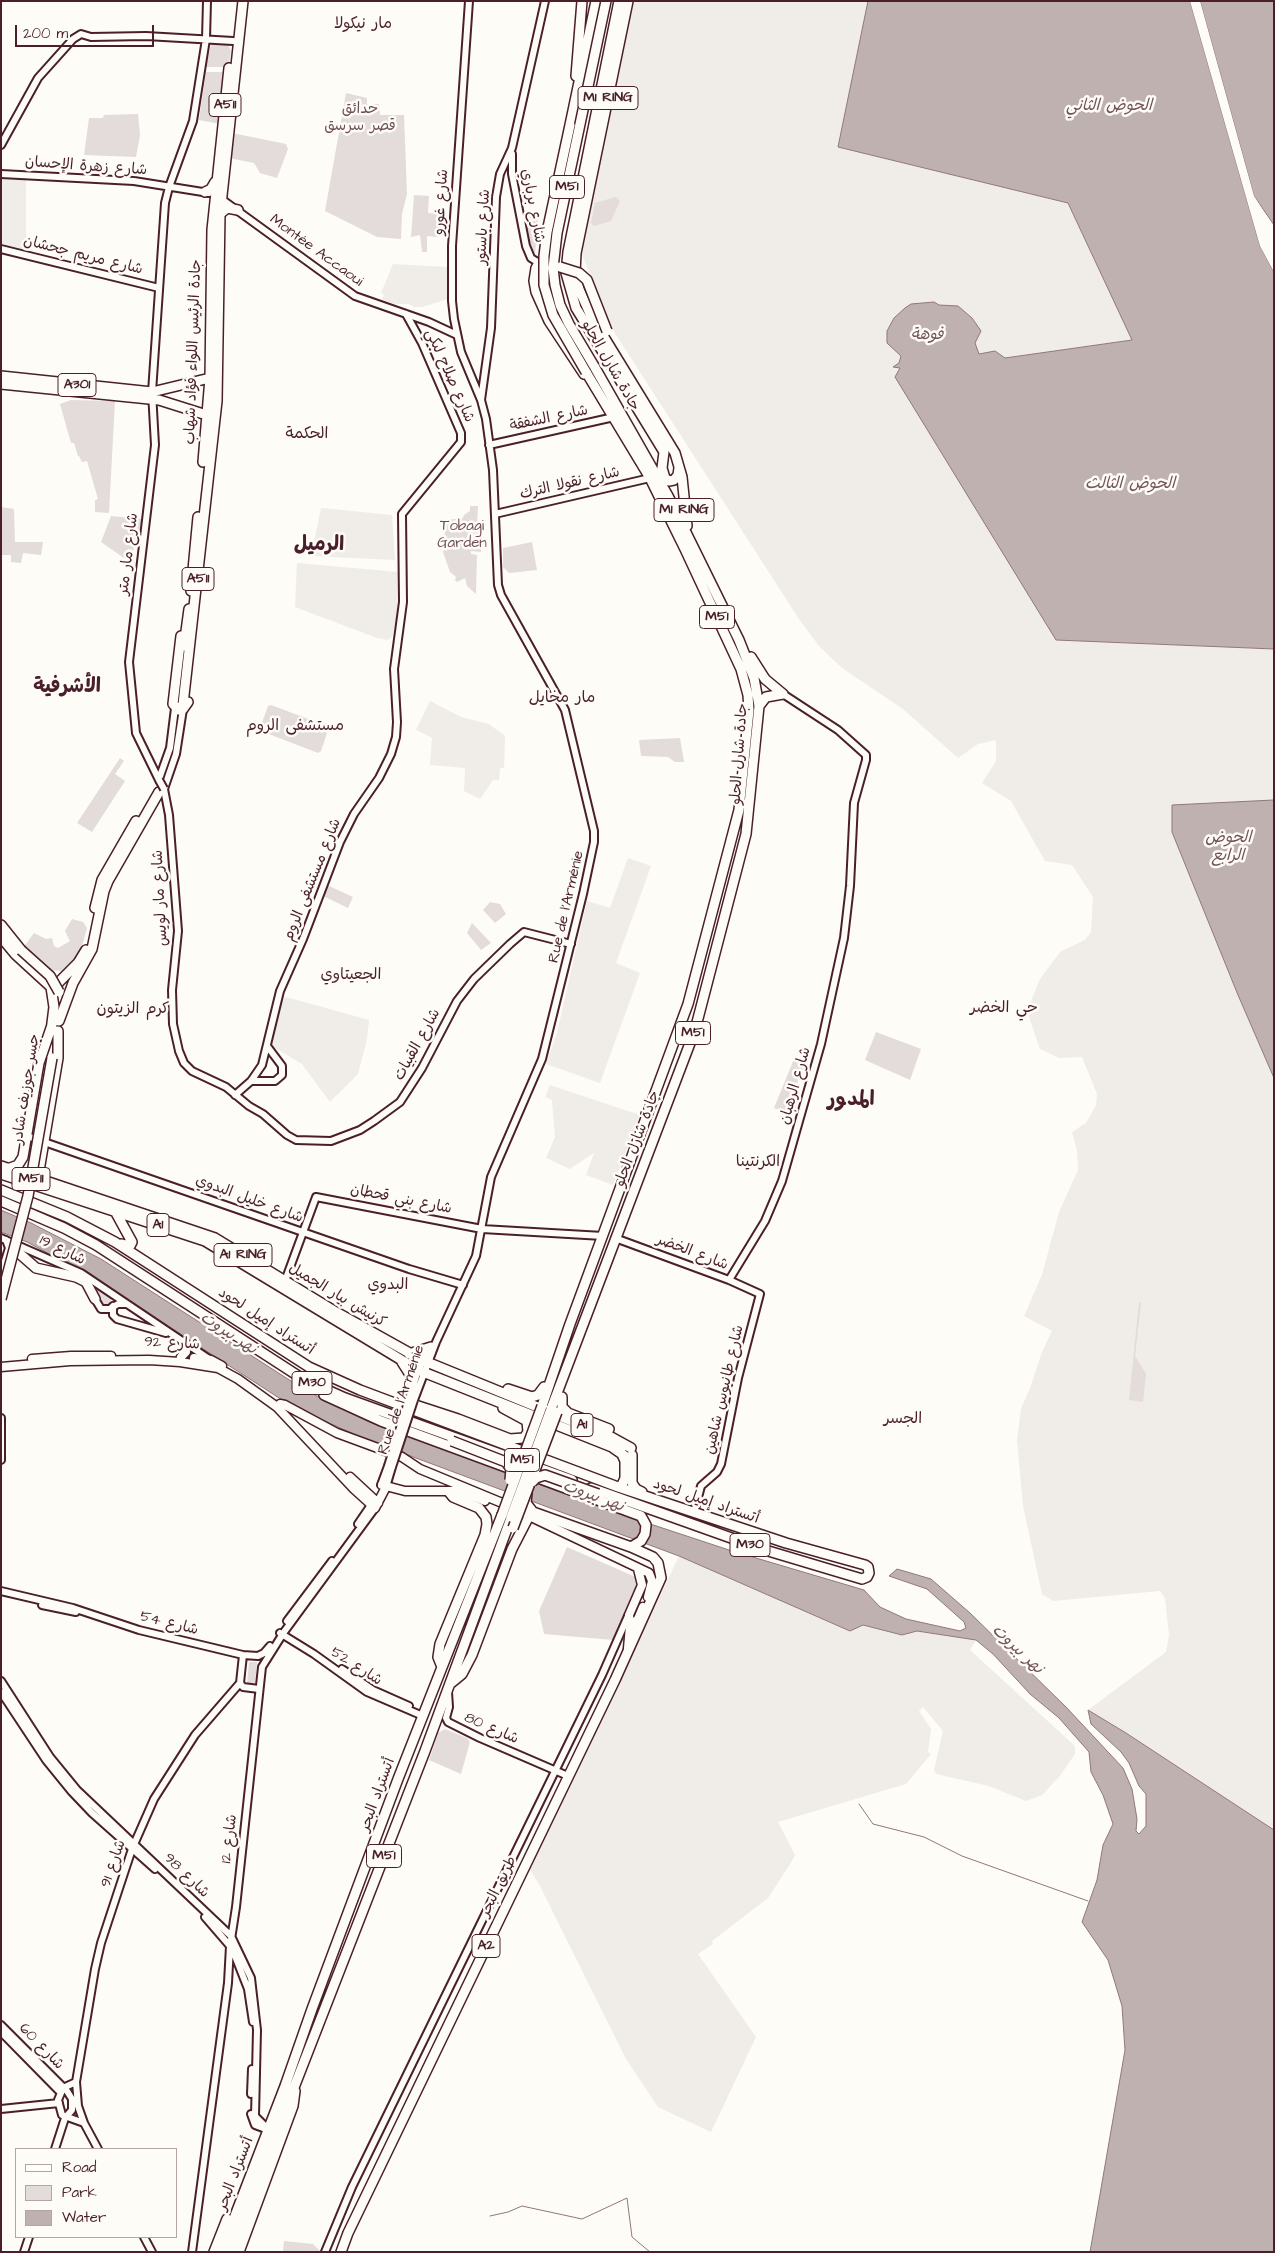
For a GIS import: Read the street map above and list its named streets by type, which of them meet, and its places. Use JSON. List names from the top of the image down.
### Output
{
  "streets": {
    "highway": [
      "M1 RING",
      "A511",
      "M51",
      "جادة الرئيس اللواء فؤاد شهاب",
      "جادة شارل الحلو",
      "A301",
      "جسر جوزيف شادر",
      "M511",
      "A1",
      "A1 RING",
      "كرنيش بيار الجميل",
      "أتستراد إميل لحود",
      "M30",
      "أتستراد البحر",
      "طريق البحر",
      "A2"
    ],
    "main road": ["شارع 92", "شارع 12"],
    "street": [
      "شارع زهرة الإحسان",
      "شارع غورو",
      "شارع برباري",
      "شارع باستور",
      "Montée Accaoui",
      "شارع مريم جحشان",
      "شارع صلاح لبكي",
      "شارع الشفقة",
      "شارع نقولا الترك",
      "شارع مار متر",
      "شارع مستشفى الروم",
      "شارع مار لويس",
      "Rue de l'Arménie",
      "شارع القبيات",
      "شارع الرهبان",
      "شارع خليل البدوي",
      "شارع بني قحطان",
      "شارع 19",
      "شارع الخضر",
      "شارع طانيوس شاهين",
      "شارع 54",
      "شارع 52",
      "شارع 80",
      "شارع 91",
      "شارع 98",
      "شارع 60"
    ]
  },
  "crossings": [
    ["M1 RING", "جادة شارل الحلو"],
    ["شارع زهرة الإحسان", "Montée Accaoui"],
    ["شارع زهرة الإحسان", "شارع مار متر"],
    ["شارع غورو", "شارع باستور"],
    ["شارع غورو", "Montée Accaoui"],
    ["شارع برباري", "شارع باستور"],
    ["شارع باستور", "شارع الشفقة"],
    ["شارع باستور", "Rue de l'Arménie"],
    ["Montée Accaoui", "جادة الرئيس اللواء فؤاد شهاب"],
    ["Montée Accaoui", "شارع صلاح لبكي"],
    ["Montée Accaoui", "شارع مار متر"],
    ["شارع مريم جحشان", "شارع مار متر"],
    ["جادة شارل الحلو", "شارع الشفقة"],
    ["جادة شارل الحلو", "شارع نقولا الترك"],
    ["جادة شارل الحلو", "شارع الخضر"],
    ["جادة شارل الحلو", "أتستراد البحر"],
    ["شارع صلاح لبكي", "شارع مستشفى الروم"],
    ["A301", "شارع مار متر"],
    ["شارع الشفقة", "Rue de l'Arménie"],
    ["شارع نقولا الترك", "Rue de l'Arménie"],
    ["شارع مار متر", "شارع مار لويس"],
    ["شارع مار لويس", "شارع القبيات"],
    ["Rue de l'Arménie", "شارع القبيات"],
    ["Rue de l'Arménie", "شارع خليل البدوي"],
    ["Rue de l'Arménie", "شارع بني قحطان"],
    ["Rue de l'Arménie", "كرنيش بيار الجميل"],
    ["Rue de l'Arménie", "شارع 12"],
    ["شارع الرهبان", "شارع الخضر"],
    ["شارع خليل البدوي", "شارع بني قحطان"],
    ["A1", "A1 RING"],
    ["A1", "كرنيش بيار الجميل"],
    ["شارع الخضر", "شارع طانيوس شاهين"],
    ["A1 RING", "كرنيش بيار الجميل"],
    ["أتستراد إميل لحود", "شارع طانيوس شاهين"],
    ["شارع 92", "شارع 12"],
    ["شارع 54", "شارع 12"],
    ["شارع 52", "أتستراد البحر"],
    ["شارع 52", "شارع 12"],
    ["شارع 80", "أتستراد البحر"],
    ["شارع 12", "شارع 98"],
    ["شارع 91", "شارع 98"],
    ["طريق البحر", "A2"]
  ],
  "districts": [
    "مار نيكولا",
    "الحكمة",
    "الرميل",
    "الأشرفية",
    "مار مخايل",
    "مستشفى الروم",
    "الجعيتاوي",
    "حي الخضر",
    "كرم الزيتون",
    "المدور",
    "الكرنتينا",
    "البدوي",
    "الجسر"
  ],
  "water": [
    "الحوض الثاني",
    "فوهة",
    "الحوض الثالث",
    "الحوض الرابع",
    "نهر بيروت"
  ],
  "parks": ["حدائق قصر سرسق", "Tobagi Garden"],
  "legend": ["Road", "Park", "Water"],
  "scale_bar": "200 m"
}
